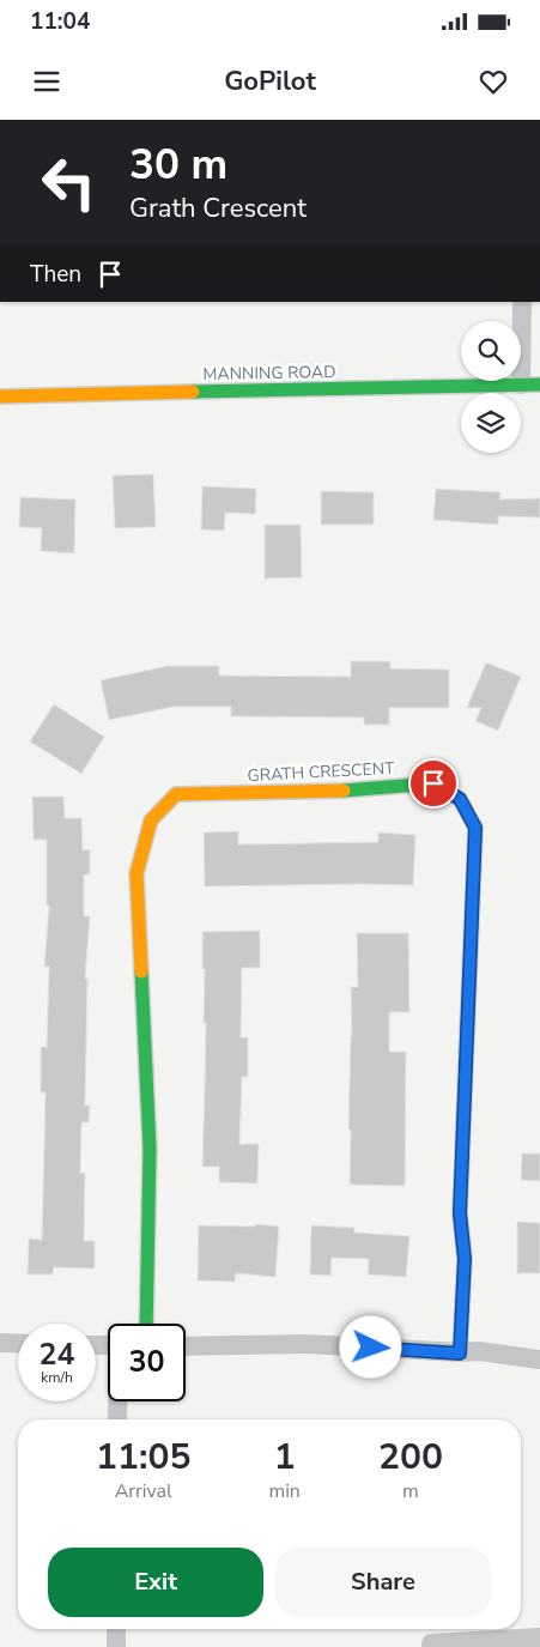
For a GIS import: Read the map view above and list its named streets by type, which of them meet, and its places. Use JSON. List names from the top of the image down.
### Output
{
  "streets": {
    "street": ["MANNING ROAD", "GRATH CRESCENT"]
  },
  "page": {
    "status": "11:04",
    "header": "GoPilot",
    "turn": ["30 m", "Grath Crescent"],
    "then": "Then",
    "speed": "24 km/h",
    "limit": "30",
    "eta": [
      "11:05",
      "Arrival",
      "1",
      "min",
      "200",
      "m"
    ],
    "buttons": ["Exit", "Share"]
  }
}
